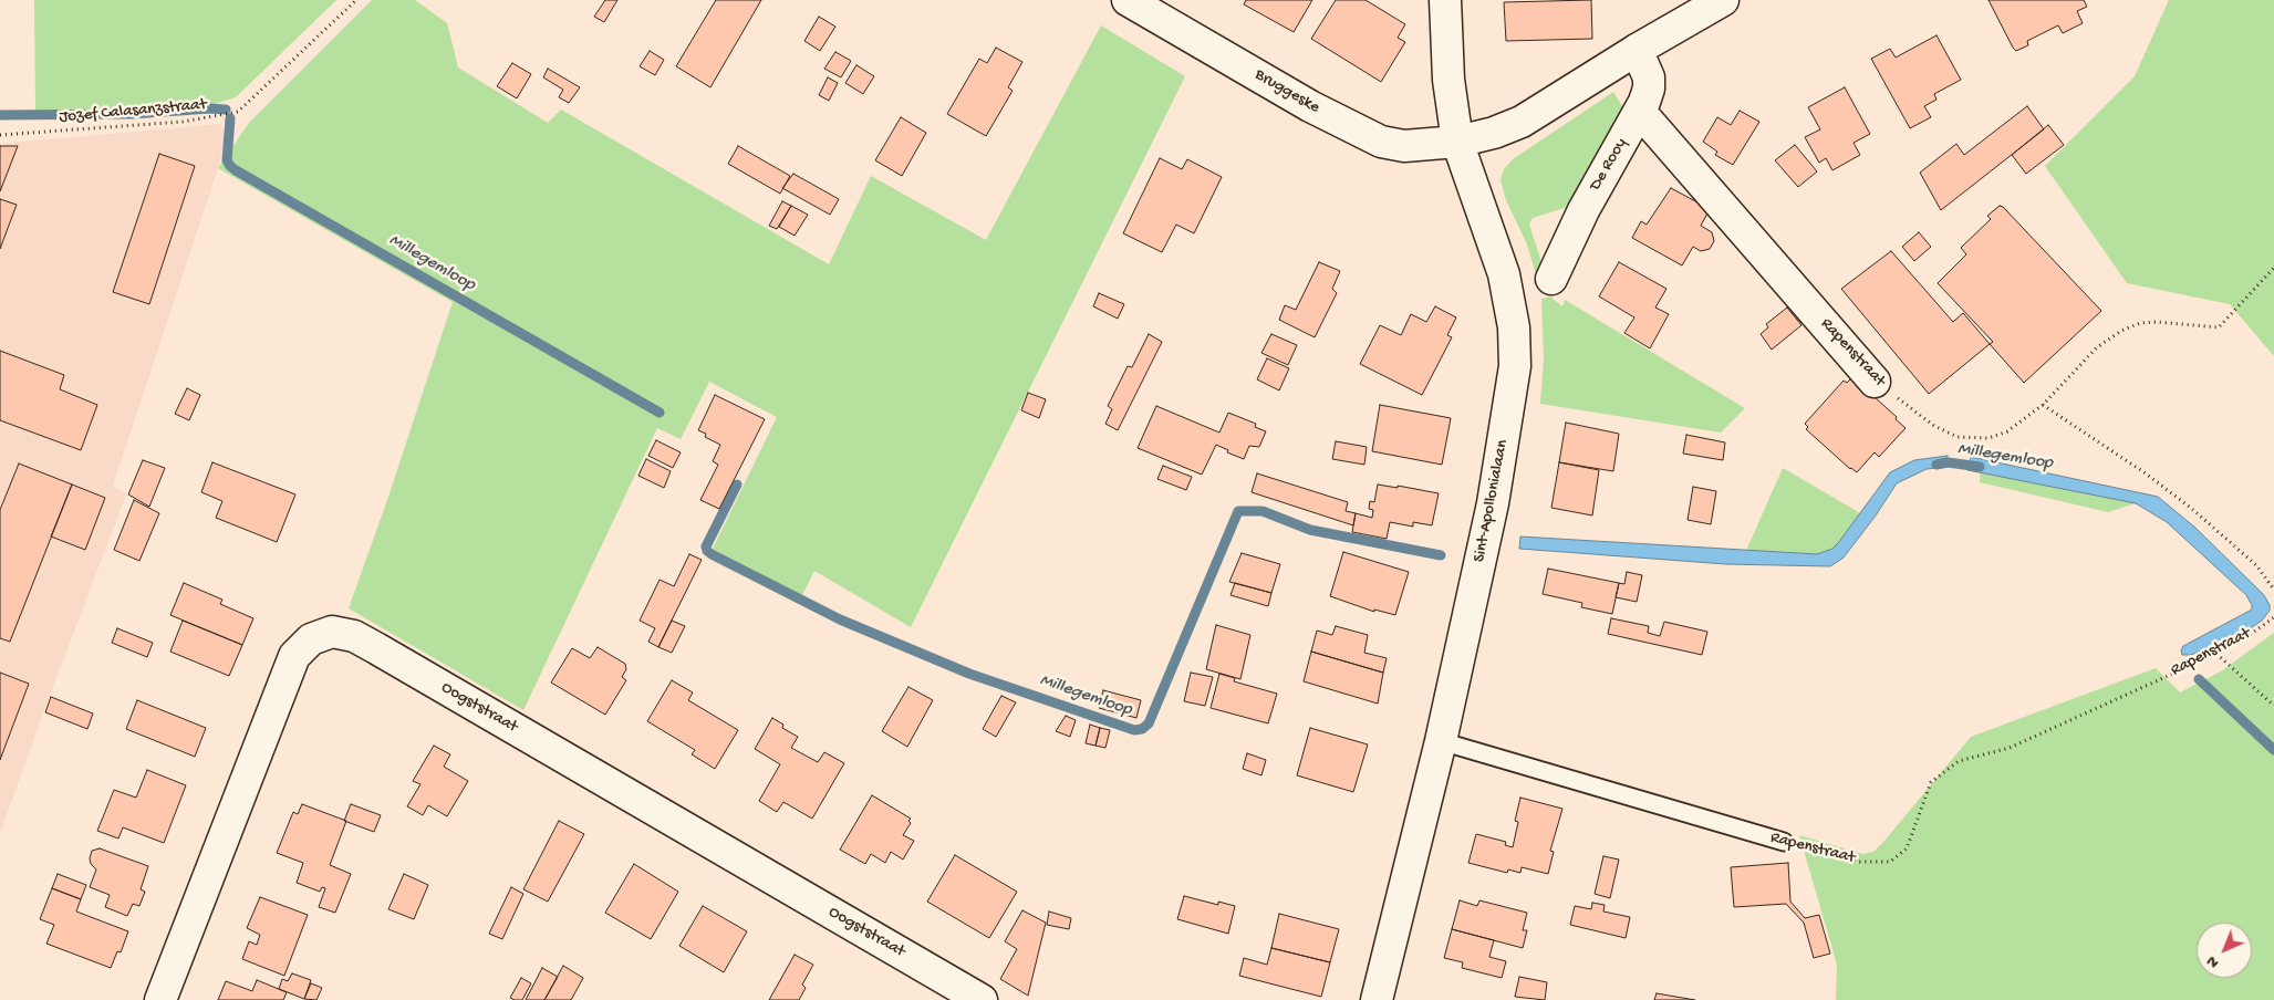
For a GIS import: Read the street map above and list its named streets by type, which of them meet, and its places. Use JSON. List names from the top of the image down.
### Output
{
  "streets": {
    "street": [
      "Bruggeske",
      "De Rooy",
      "Rapenstraat",
      "Sint-Apollonialaan",
      "Oogststraat"
    ],
    "path": ["Jozef Calasanzstraat"]
  },
  "crossings": [
    ["Bruggeske", "Sint-Apollonialaan"],
    ["De Rooy", "Rapenstraat"],
    ["Rapenstraat", "Sint-Apollonialaan"]
  ],
  "water": ["Millegemloop"],
  "north": "bottom left"
}
